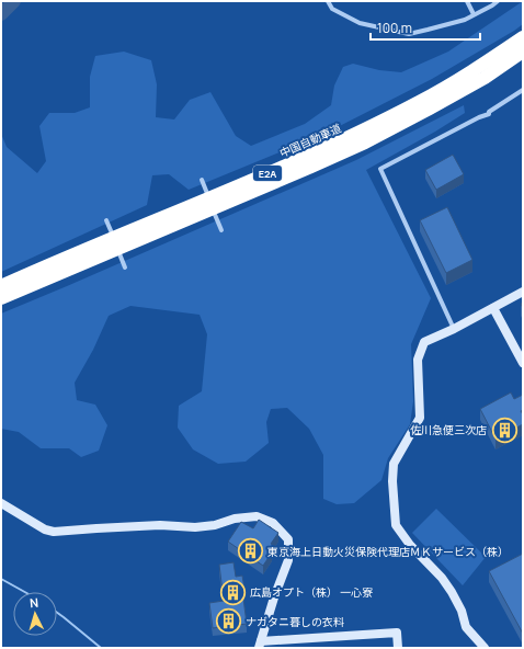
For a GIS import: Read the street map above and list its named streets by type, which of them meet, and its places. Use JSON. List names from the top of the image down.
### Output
{
  "streets": {
    "highway": ["中国自動車道", "E2A"]
  },
  "places": {
    "building": [
      "佐川急便三次店",
      "東京海上日動火災保険代理店ＭＫサービス（株）",
      "広島オプト（株） 一心寮",
      "ナガタニ暮しの衣料"
    ]
  },
  "scale_bar": "100 m",
  "north": "top"
}
